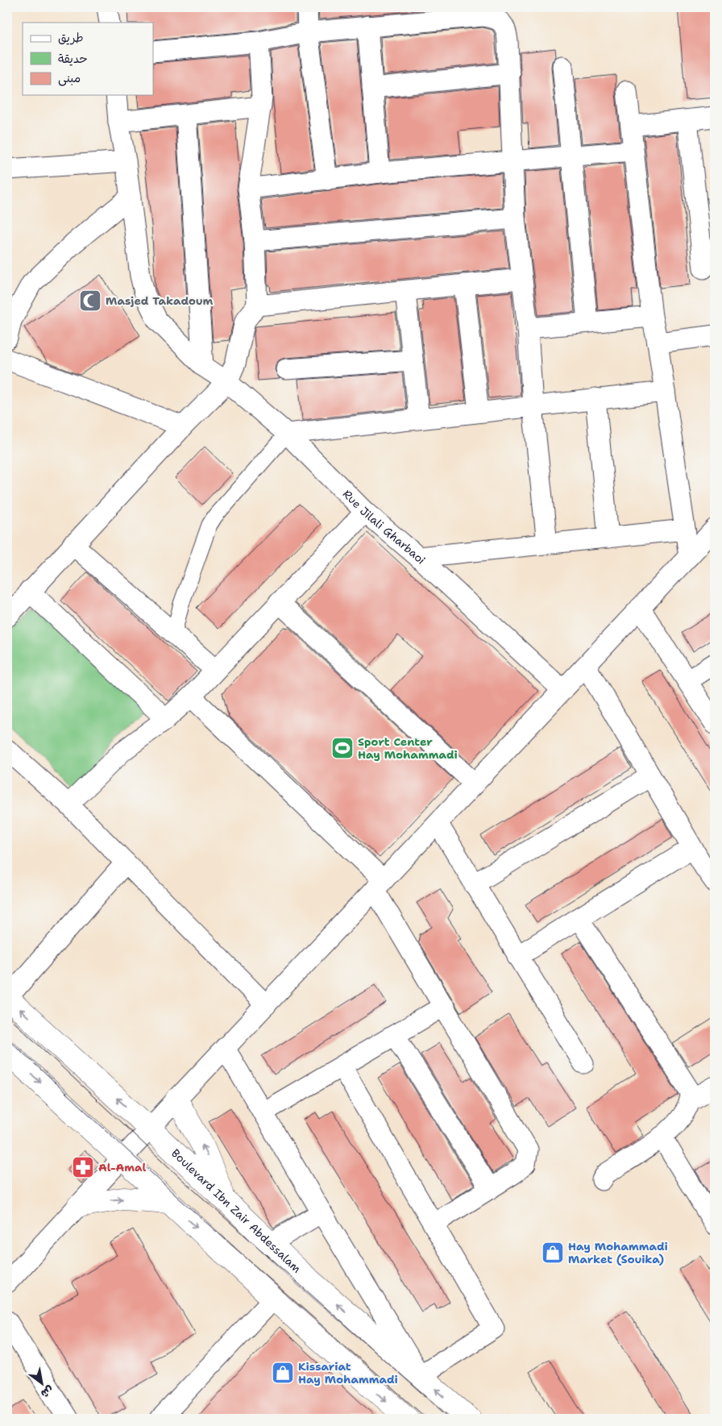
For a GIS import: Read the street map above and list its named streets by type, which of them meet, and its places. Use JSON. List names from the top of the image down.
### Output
{
  "streets": {
    "street": ["Rue Jilali Gharbaoi", "Boulevard Ibn Zair Abdessalam"]
  },
  "places": {
    "mosque": ["Masjed Takadoum"],
    "sports": ["Sport Center Hay Mohammadi"],
    "pharmacy": ["Al-Amal"],
    "shop": ["Hay Mohammadi Market (Souika)", "Kissariat Hay Mohammadi"]
  },
  "legend": ["طريق", "حديقة", "مبنى"],
  "north": "bottom right"
}
